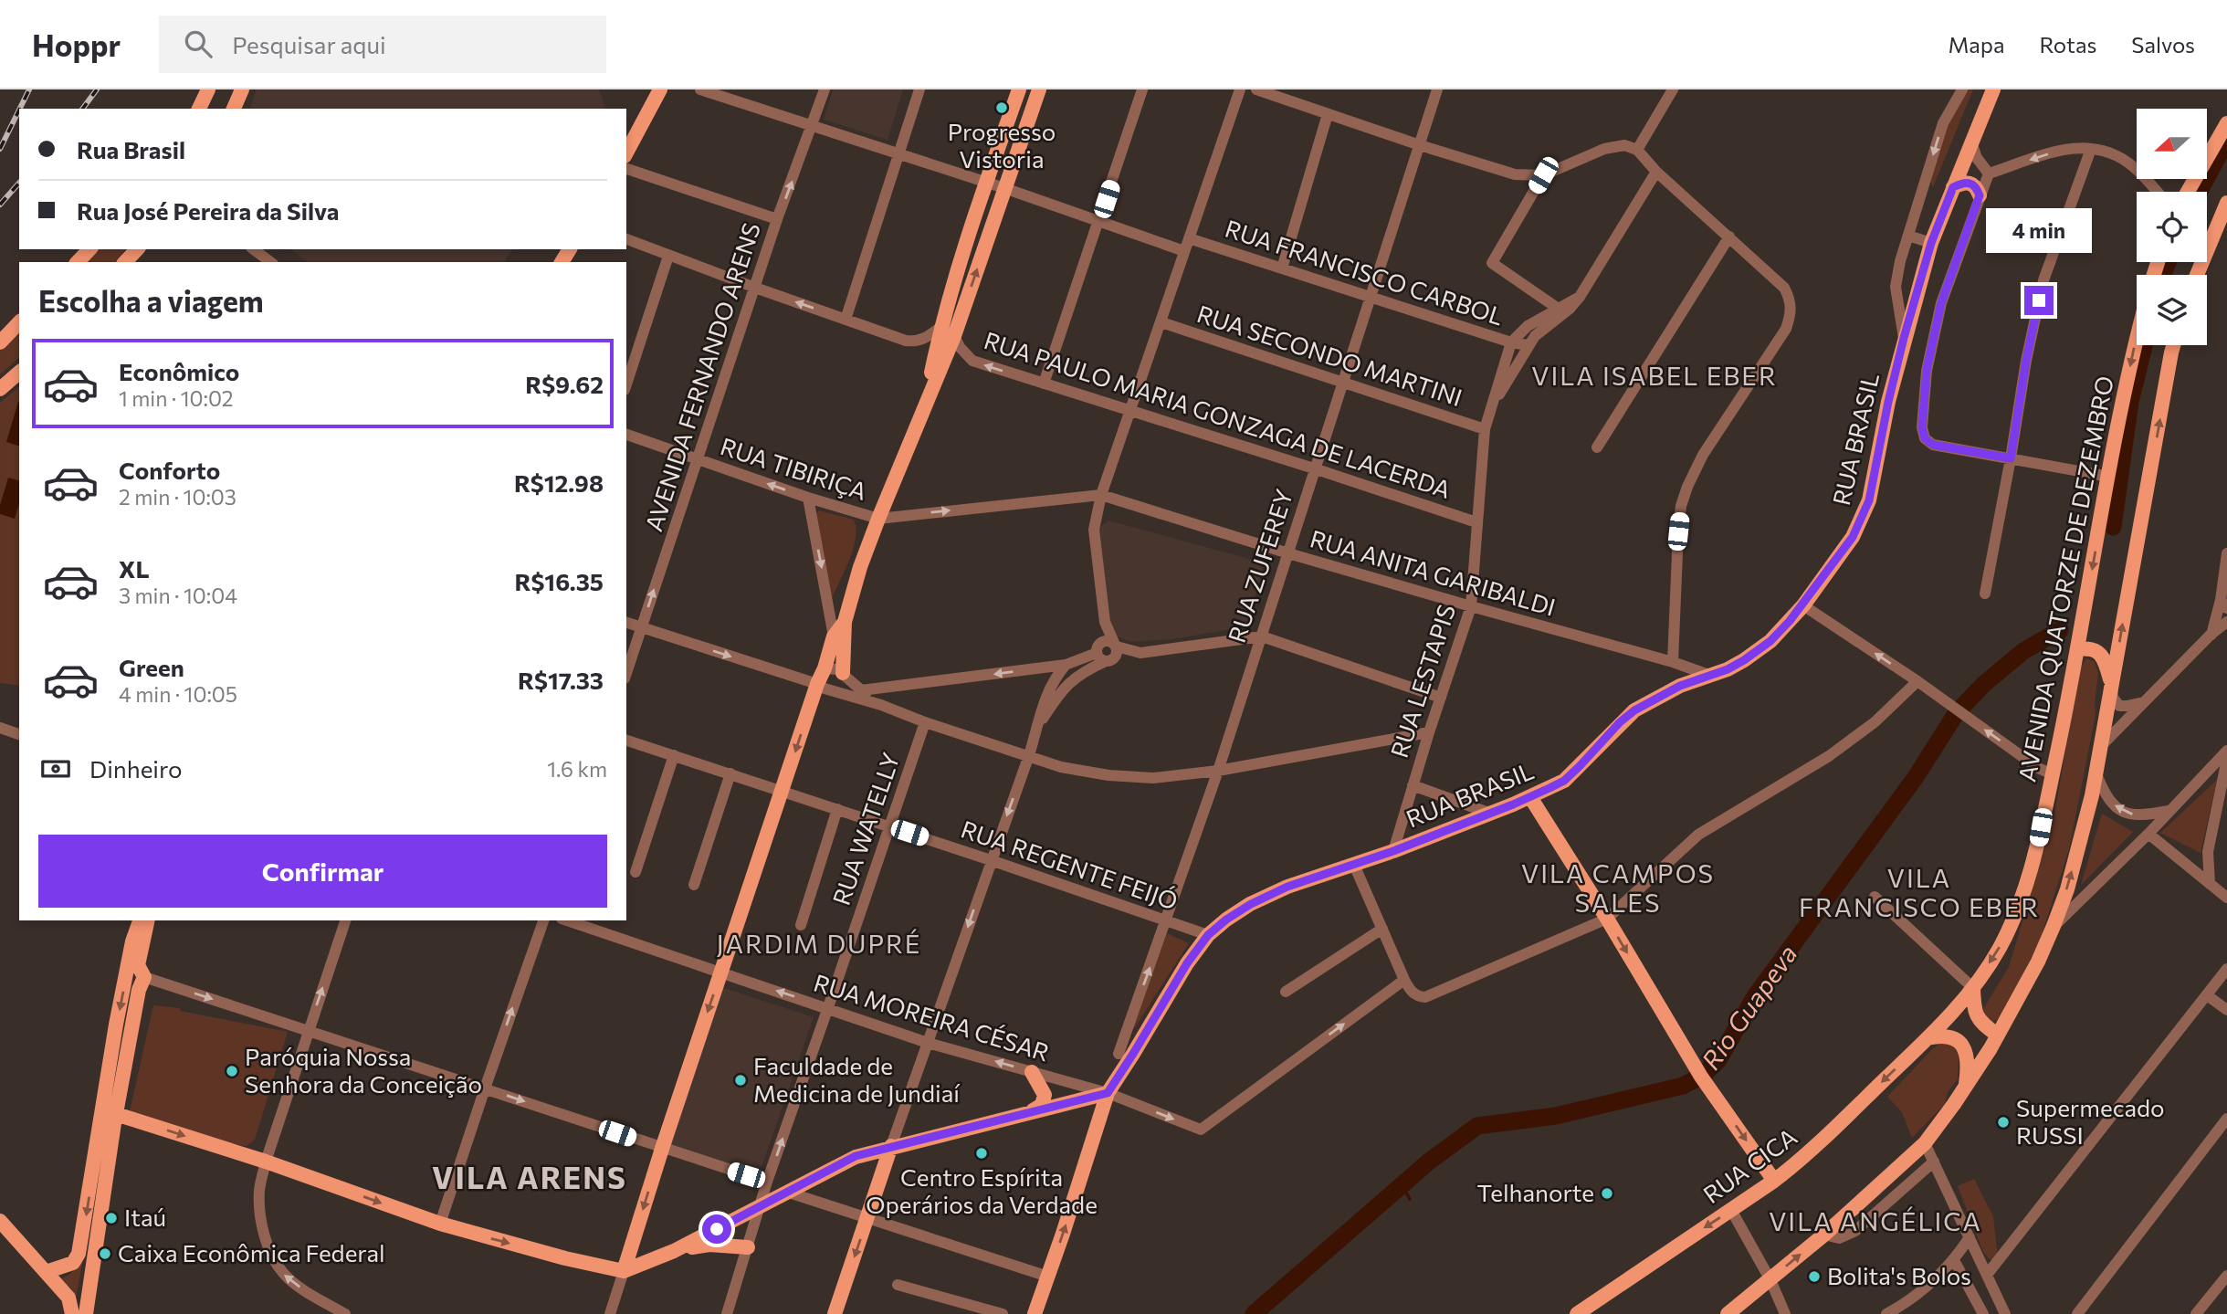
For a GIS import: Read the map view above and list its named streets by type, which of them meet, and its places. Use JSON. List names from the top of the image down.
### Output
{
  "streets": {
    "main road": ["RUA BRASIL", "AVENIDA QUATORZE DE DEZEMBRO", "RUA CICA"],
    "street": [
      "RUA FRANCISCO CARBOL",
      "RUA SECONDO MARTINI",
      "AVENIDA FERNANDO ARENS",
      "RUA PAULO MARIA GONZAGA DE LACERDA",
      "RUA TIBIRIÇA",
      "RUA ZUFEREY",
      "RUA ANITA GARIBALDI",
      "RUA LESTAPIS",
      "RUA WATELLY",
      "RUA REGENTE FEIJÓ",
      "RUA MOREIRA CÉSAR"
    ]
  },
  "crossings": [
    ["RUA FRANCISCO CARBOL", "RUA ZUFEREY"],
    ["RUA FRANCISCO CARBOL", "RUA LESTAPIS"],
    ["RUA SECONDO MARTINI", "RUA ZUFEREY"],
    ["RUA SECONDO MARTINI", "RUA LESTAPIS"],
    ["AVENIDA FERNANDO ARENS", "RUA TIBIRIÇA"],
    ["RUA PAULO MARIA GONZAGA DE LACERDA", "RUA ZUFEREY"],
    ["RUA PAULO MARIA GONZAGA DE LACERDA", "RUA LESTAPIS"],
    ["RUA BRASIL", "RUA ANITA GARIBALDI"],
    ["RUA BRASIL", "RUA LESTAPIS"],
    ["RUA BRASIL", "RUA REGENTE FEIJÓ"],
    ["RUA BRASIL", "RUA MOREIRA CÉSAR"],
    ["RUA TIBIRIÇA", "RUA ANITA GARIBALDI"],
    ["RUA ZUFEREY", "RUA ANITA GARIBALDI"],
    ["RUA ZUFEREY", "RUA REGENTE FEIJÓ"],
    ["RUA ANITA GARIBALDI", "RUA LESTAPIS"],
    ["AVENIDA QUATORZE DE DEZEMBRO", "RUA CICA"],
    ["RUA WATELLY", "RUA REGENTE FEIJÓ"],
    ["RUA WATELLY", "RUA MOREIRA CÉSAR"]
  ],
  "one_way": ["RUA TIBIRIÇA"],
  "districts": [
    "VILA ISABEL EBER",
    "VILA CAMPOS SALES",
    "VILA FRANCISCO EBER",
    "JARDIM DUPRÉ",
    "VILA ARENS",
    "VILA ANGÉLICA"
  ],
  "water": ["Rio Guapeva"],
  "places": [
    "Progresso Vistoria",
    "Paróquia Nossa Senhora da Conceição",
    "Faculdade de Medicina de Jundiaí",
    "Supermecado RUSSI",
    "Centro Espírita Operários da Verdade",
    "Telhanorte",
    "Itaú",
    "Caixa Econômica Federal",
    "Bolita's Bolos"
  ],
  "north": "left",
  "page": {
    "header": "Hoppr",
    "search": "Pesquisar aqui",
    "nav": ["Mapa", "Rotas", "Salvos"],
    "banner": ["Rua Brasil", "Rua José Pereira da Silva"],
    "bubble": "4 min",
    "heading": "Escolha a viagem",
    "list": [
      {
        "name": "Econômico",
        "note": "1 min · 10:02",
        "value": "R$9.62"
      },
      {
        "name": "Conforto",
        "note": "2 min · 10:03",
        "value": "R$12.98"
      },
      {
        "name": "XL",
        "note": "3 min · 10:04",
        "value": "R$16.35"
      },
      {
        "name": "Green",
        "note": "4 min · 10:05",
        "value": "R$17.33"
      }
    ],
    "pay": ["Dinheiro", "1.6 km"],
    "buttons": "Confirmar"
  }
}
